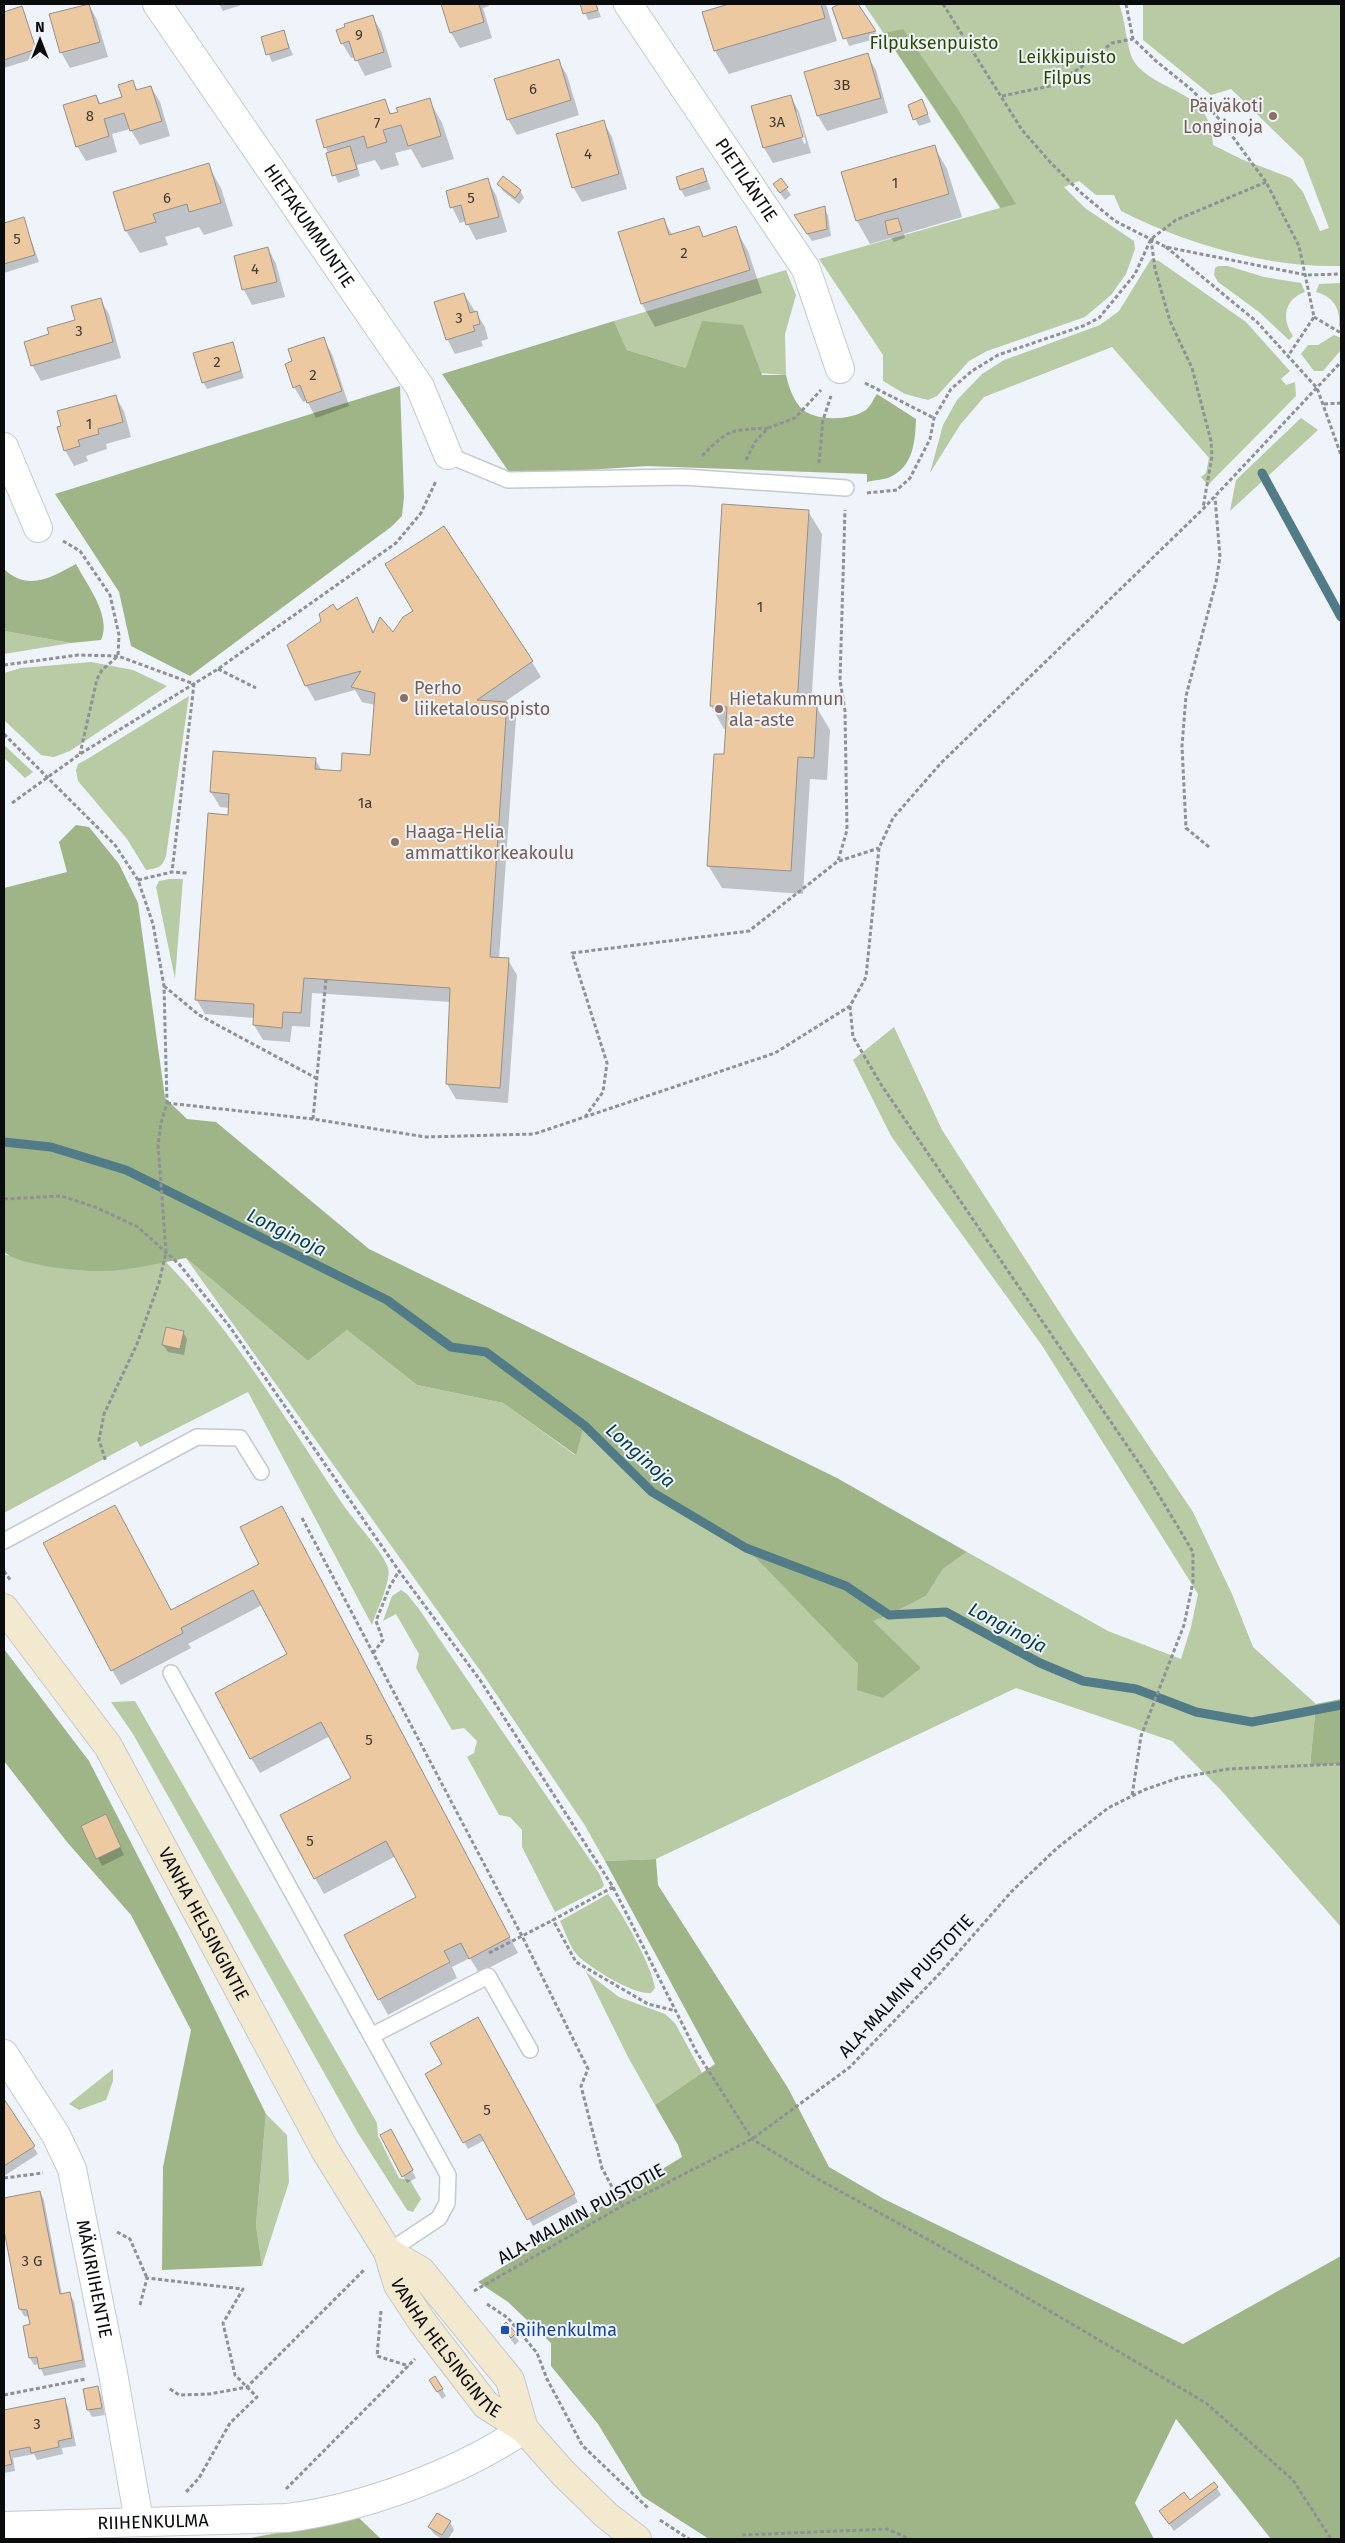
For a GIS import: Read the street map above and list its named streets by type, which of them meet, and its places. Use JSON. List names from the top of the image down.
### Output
{
  "streets": {
    "main road": ["VANHA HELSINGINTIE"],
    "street": [
      "PIETILÄNTIE",
      "HIETAKUMMUNTIE",
      "MÄKIRIIHENTIE",
      "RIIHENKULMA"
    ],
    "path": ["ALA-MALMIN PUISTOTIE"]
  },
  "crossings": [
    ["VANHA HELSINGINTIE", "RIIHENKULMA"],
    ["MÄKIRIIHENTIE", "RIIHENKULMA"]
  ],
  "water": ["Longinoja"],
  "parks": ["Filpuksenpuisto", "Leikkipuisto Filpus"],
  "places": {
    "other": [
      "Päiväkoti Longinoja",
      "Perho liiketalousopisto",
      "Hietakummun ala-aste",
      "Haaga-Helia ammattikorkeakoulu"
    ],
    "transit": ["Riihenkulma"]
  },
  "house_numbers": [
    "9",
    "3B",
    "6",
    "8",
    "3A",
    "7",
    "4",
    "1",
    "6",
    "5",
    "5",
    "2",
    "4",
    "3",
    "3",
    "2",
    "2",
    "1",
    "1",
    "1a",
    "5",
    "5",
    "5",
    "3 G",
    "3"
  ],
  "north": "top"
}
